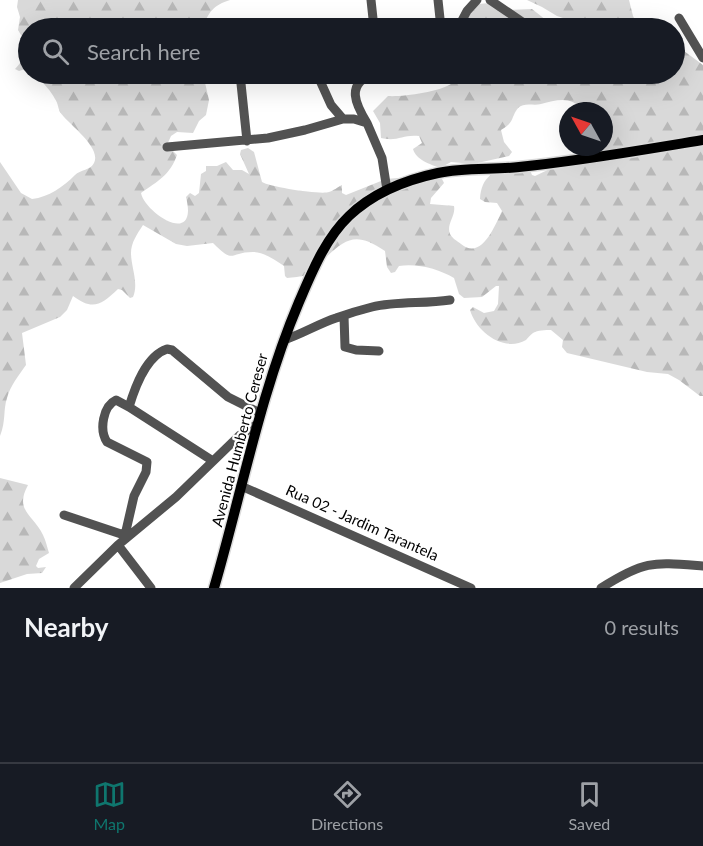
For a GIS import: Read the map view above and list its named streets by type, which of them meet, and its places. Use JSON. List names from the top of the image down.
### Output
{
  "streets": {
    "main road": ["Avenida Humberto Cereser"],
    "street": ["Rua 02 - Jardim Tarantela"]
  },
  "crossings": [
    ["Avenida Humberto Cereser", "Rua 02 - Jardim Tarantela"]
  ],
  "north": "top left",
  "page": {
    "search": "Search here",
    "heading": ["Nearby", "0 results"],
    "nav": ["Map", "Directions", "Saved"]
  }
}
